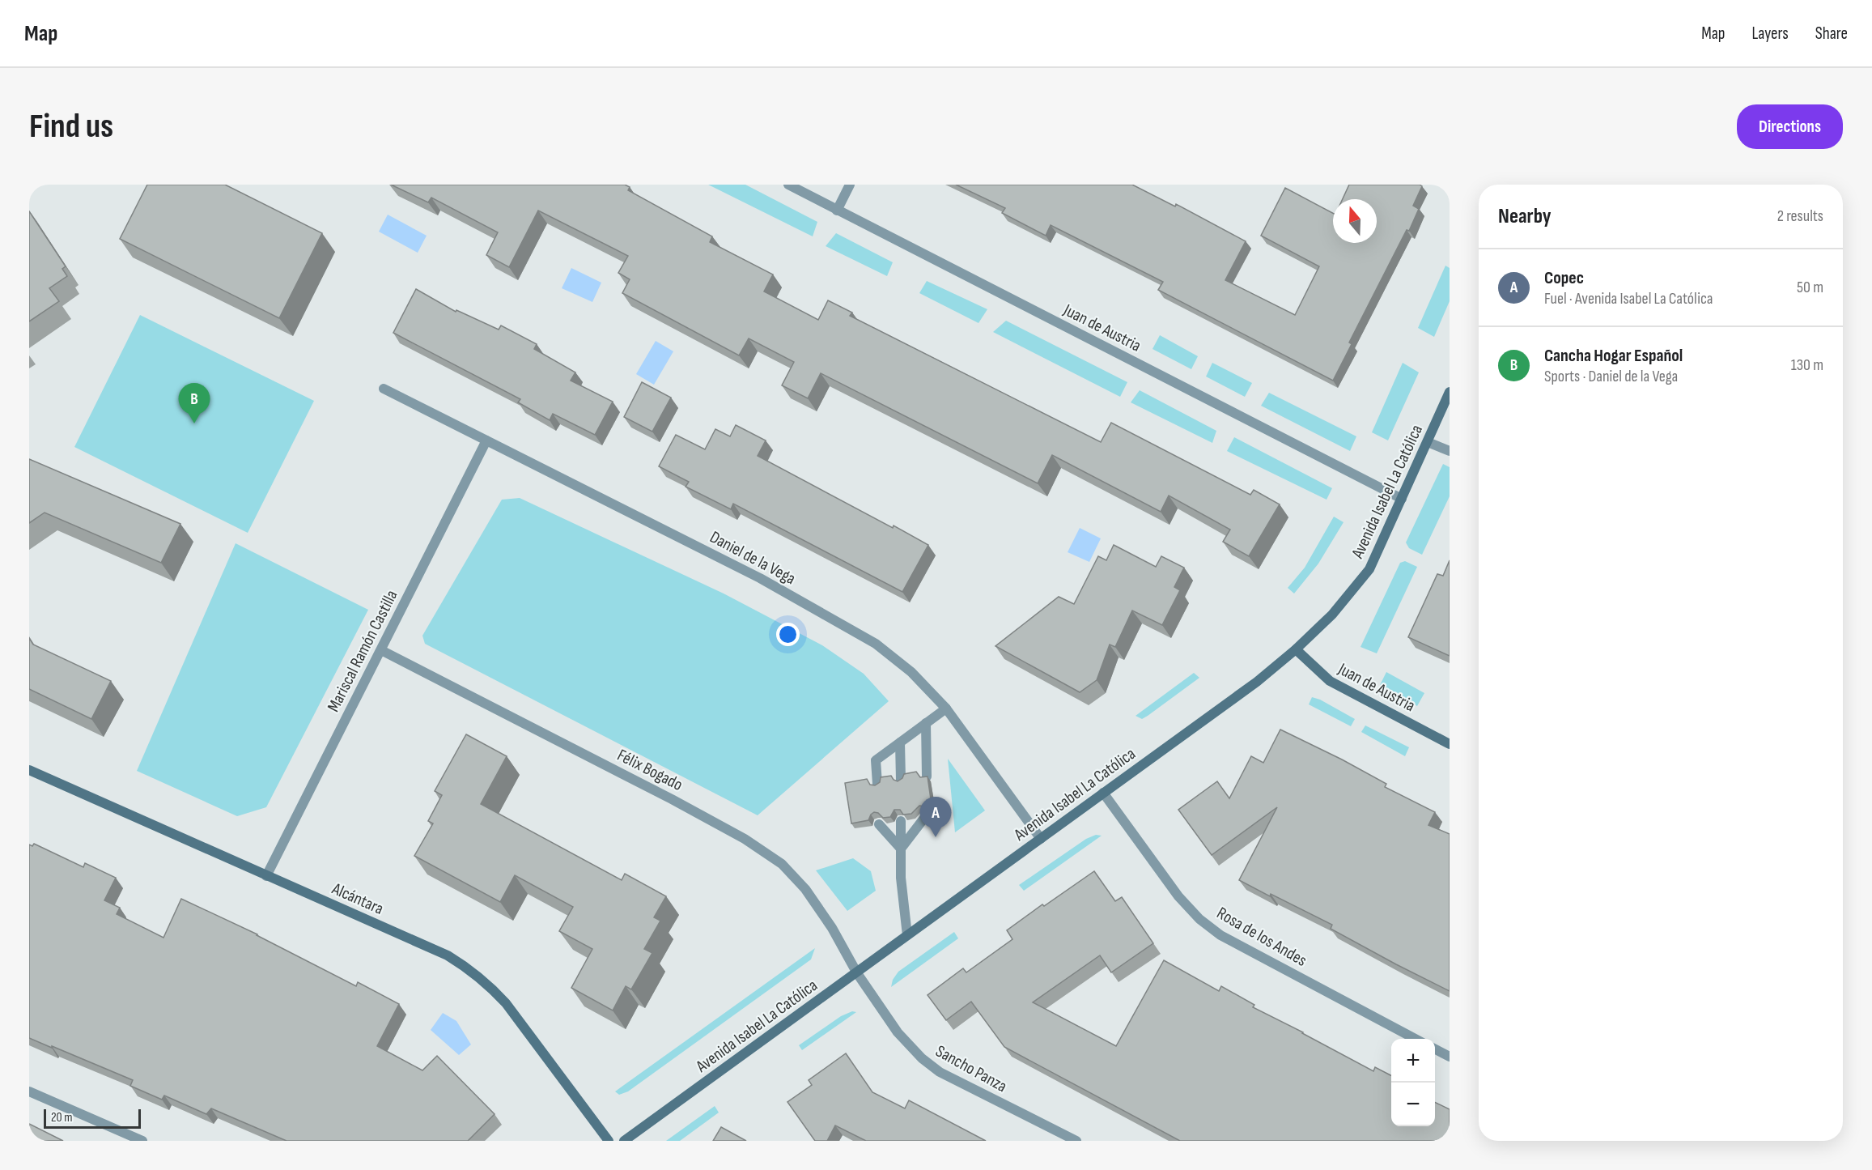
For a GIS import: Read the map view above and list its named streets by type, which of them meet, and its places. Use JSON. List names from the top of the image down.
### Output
{
  "streets": {
    "main road": ["Juan de Austria", "Avenida Isabel La Católica", "Alcántara"],
    "street": [
      "Daniel de la Vega",
      "Mariscal Ramón Castilla",
      "Félix Bogado",
      "Rosa de los Andes",
      "Sancho Panza"
    ]
  },
  "crossings": [
    ["Juan de Austria", "Avenida Isabel La Católica"],
    ["Avenida Isabel La Católica", "Daniel de la Vega"],
    ["Avenida Isabel La Católica", "Félix Bogado"],
    ["Avenida Isabel La Católica", "Rosa de los Andes"],
    ["Avenida Isabel La Católica", "Sancho Panza"],
    ["Daniel de la Vega", "Mariscal Ramón Castilla"],
    ["Mariscal Ramón Castilla", "Félix Bogado"],
    ["Mariscal Ramón Castilla", "Alcántara"],
    ["Félix Bogado", "Sancho Panza"]
  ],
  "scale_bar": "20 m",
  "north": "top",
  "page": {
    "header": "Map",
    "nav": ["Map", "Layers", "Share"],
    "buttons": "Directions",
    "title": "Find us",
    "heading": ["Nearby", "2 results"],
    "list": [
      {
        "mark": "A",
        "name": "Copec",
        "note": "Fuel · Avenida Isabel La Católica",
        "value": "50 m"
      },
      {
        "mark": "B",
        "name": "Cancha Hogar Español",
        "note": "Sports · Daniel de la Vega",
        "value": "130 m"
      }
    ],
    "pins": ["B", "A"],
    "map_buttons": ["+", "−"],
    "scale": "20 m"
  }
}
